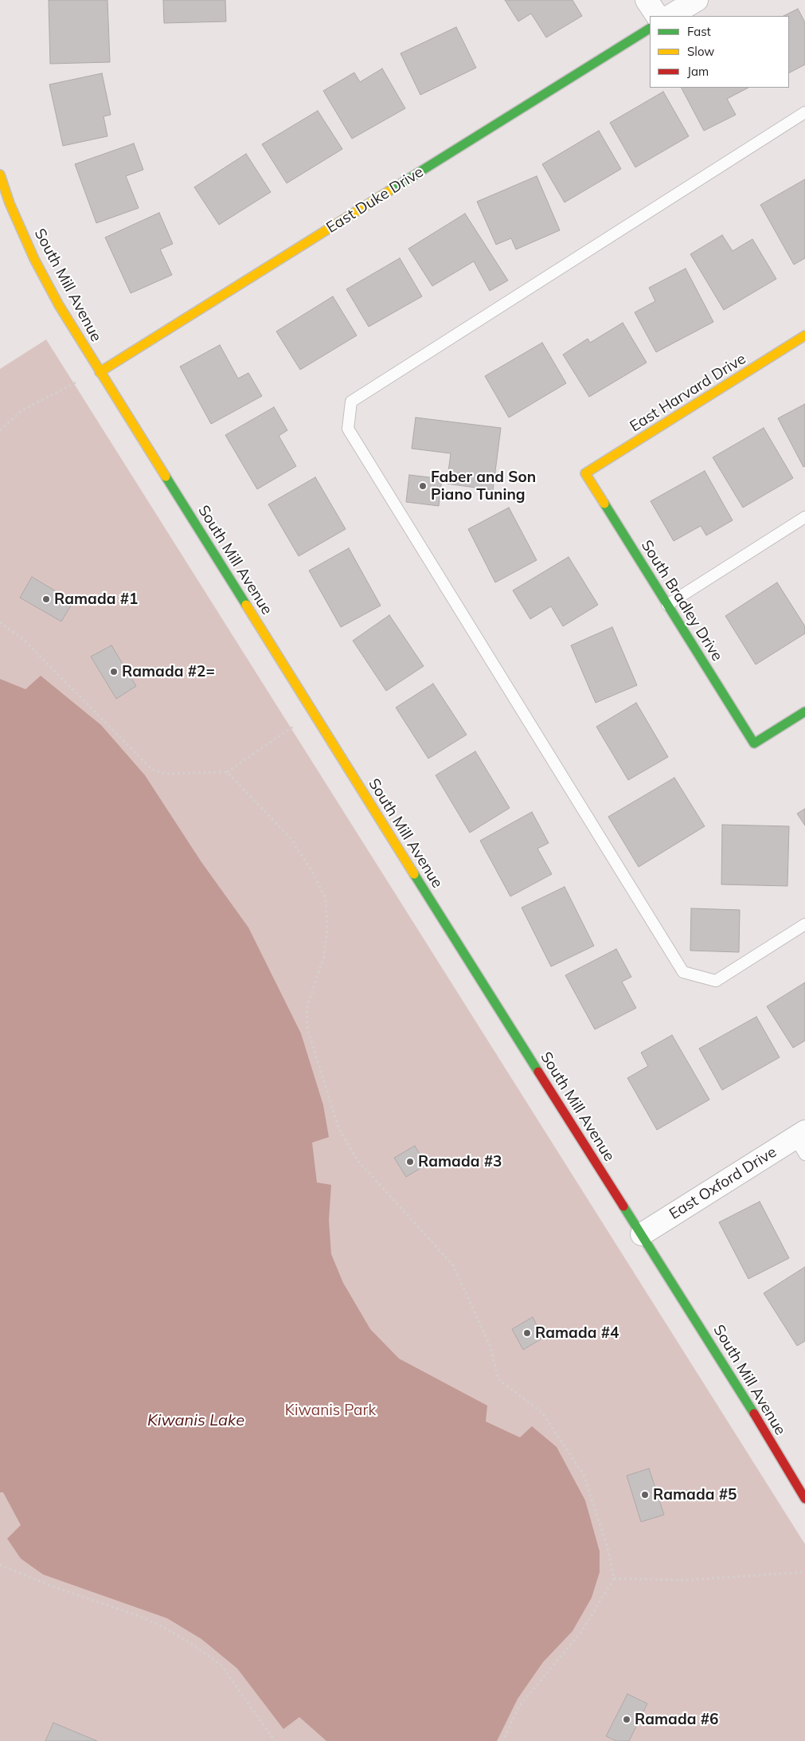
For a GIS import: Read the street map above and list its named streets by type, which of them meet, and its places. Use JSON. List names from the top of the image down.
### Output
{
  "streets": {
    "street": [
      "East Duke Drive",
      "South Mill Avenue",
      "East Harvard Drive",
      "South Bradley Drive",
      "East Oxford Drive"
    ]
  },
  "crossings": [
    ["East Duke Drive", "South Mill Avenue"],
    ["South Mill Avenue", "East Oxford Drive"],
    ["East Harvard Drive", "South Bradley Drive"]
  ],
  "water": ["Kiwanis Lake"],
  "parks": ["Kiwanis Park"],
  "places": [
    "Faber and Son Piano Tuning",
    "Ramada #1",
    "Ramada #2=",
    "Ramada #3",
    "Ramada #4",
    "Ramada #5",
    "Ramada #6"
  ],
  "legend": ["Fast", "Slow", "Jam"]
}
